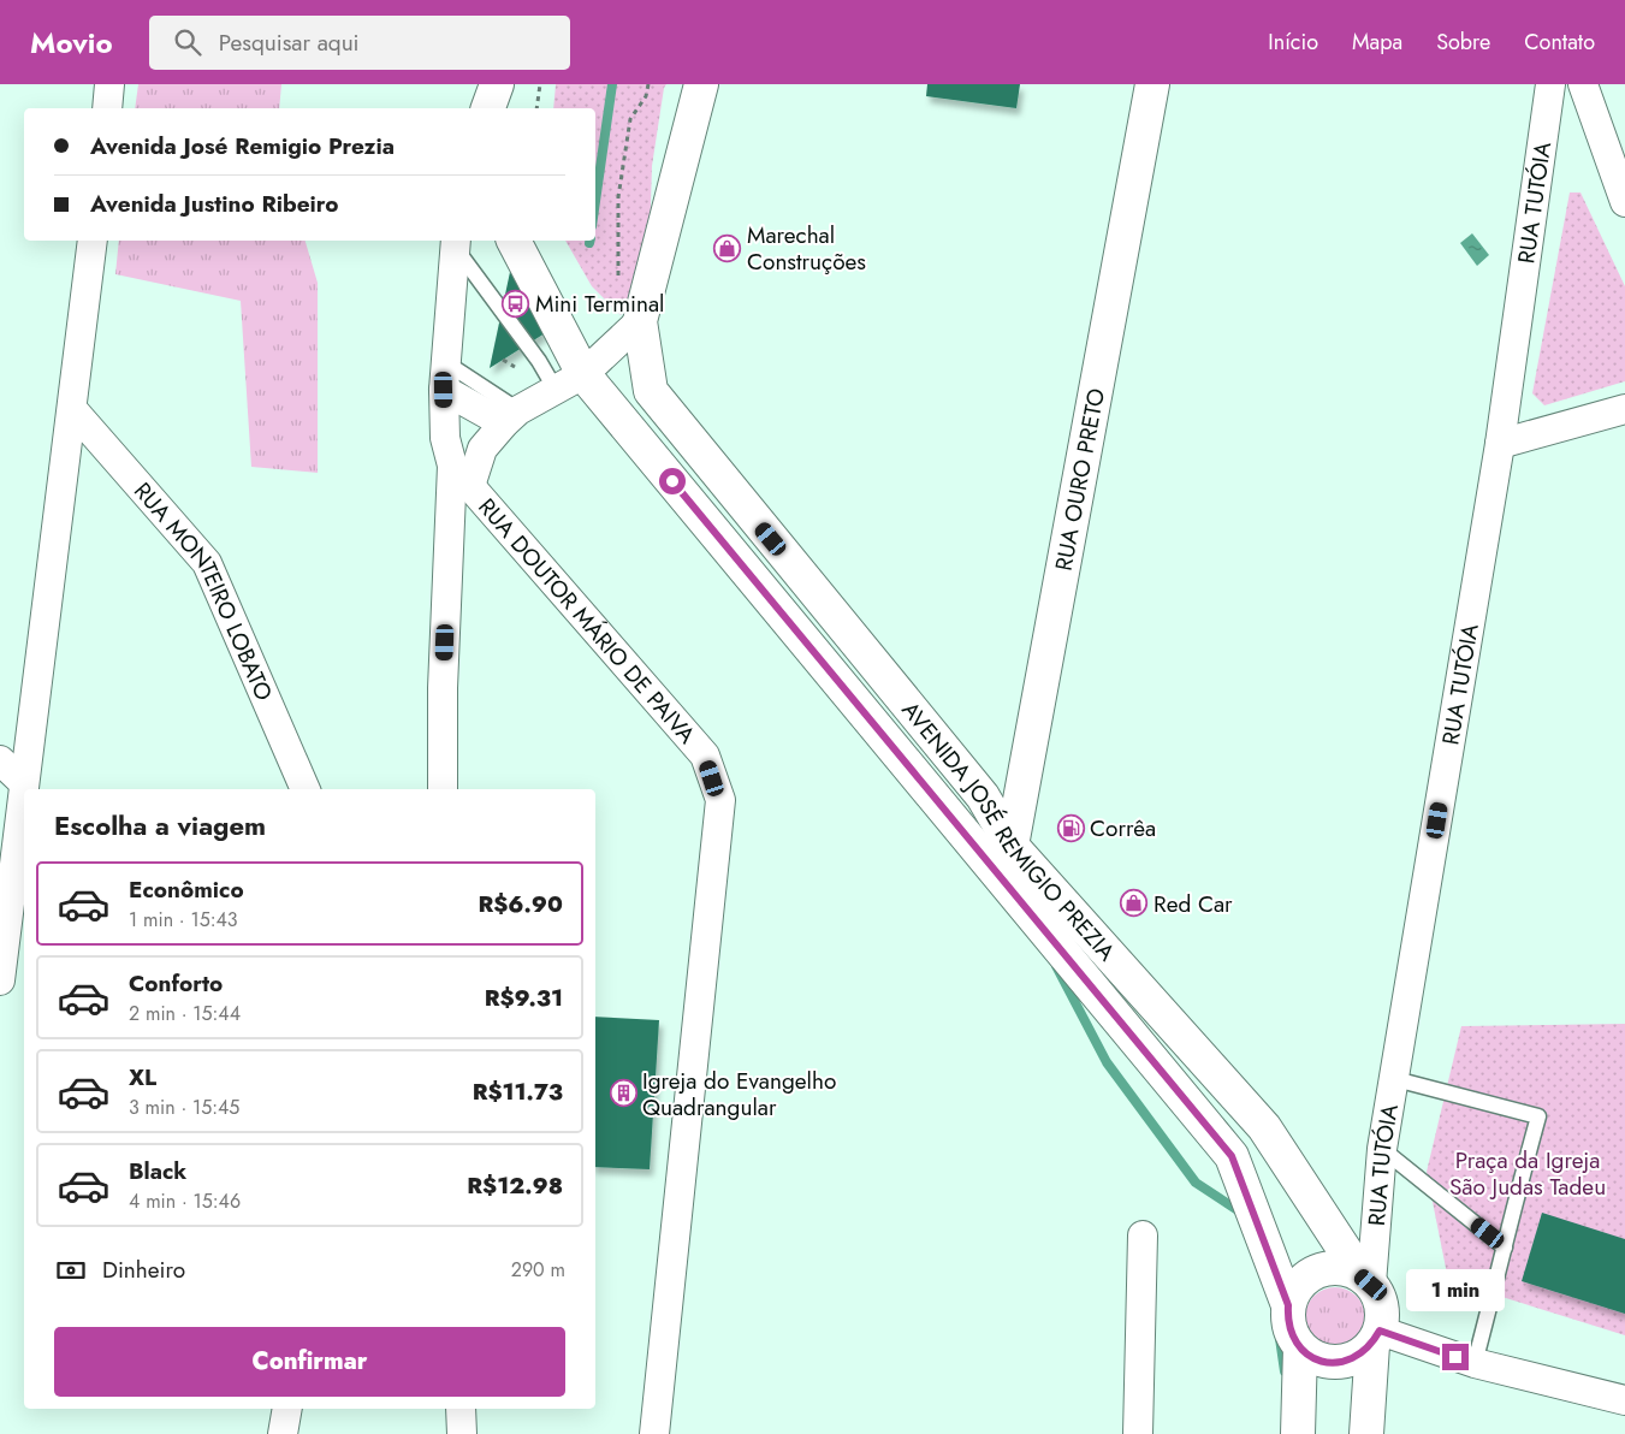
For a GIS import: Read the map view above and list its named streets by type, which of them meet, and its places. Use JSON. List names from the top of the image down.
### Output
{
  "streets": {
    "main road": ["RUA OURO PRETO", "AVENIDA JOSÉ REMIGIO PREZIA"],
    "street": ["RUA TUTÓIA", "RUA MONTEIRO LOBATO", "RUA DOUTOR MÁRIO DE PAIVA"]
  },
  "crossings": [
    ["RUA TUTÓIA", "AVENIDA JOSÉ REMIGIO PREZIA"],
    ["RUA OURO PRETO", "AVENIDA JOSÉ REMIGIO PREZIA"]
  ],
  "parks": ["Praça da Igreja São Judas Tadeu"],
  "places": {
    "shop": ["Marechal Construções", "Red Car"],
    "bus stop": ["Mini Terminal"],
    "fuel station": ["Corrêa"],
    "building": ["Igreja do Evangelho Quadrangular"]
  },
  "page": {
    "header": "Movio",
    "search": "Pesquisar aqui",
    "nav": [
      "Início",
      "Mapa",
      "Sobre",
      "Contato"
    ],
    "banner": ["Avenida José Remigio Prezia", "Avenida Justino Ribeiro"],
    "heading": "Escolha a viagem",
    "list": [
      {
        "name": "Econômico",
        "note": "1 min · 15:43",
        "value": "R$6.90"
      },
      {
        "name": "Conforto",
        "note": "2 min · 15:44",
        "value": "R$9.31"
      },
      {
        "name": "XL",
        "note": "3 min · 15:45",
        "value": "R$11.73"
      },
      {
        "name": "Black",
        "note": "4 min · 15:46",
        "value": "R$12.98"
      }
    ],
    "pay": ["Dinheiro", "290 m"],
    "bubble": "1 min",
    "buttons": "Confirmar"
  }
}
